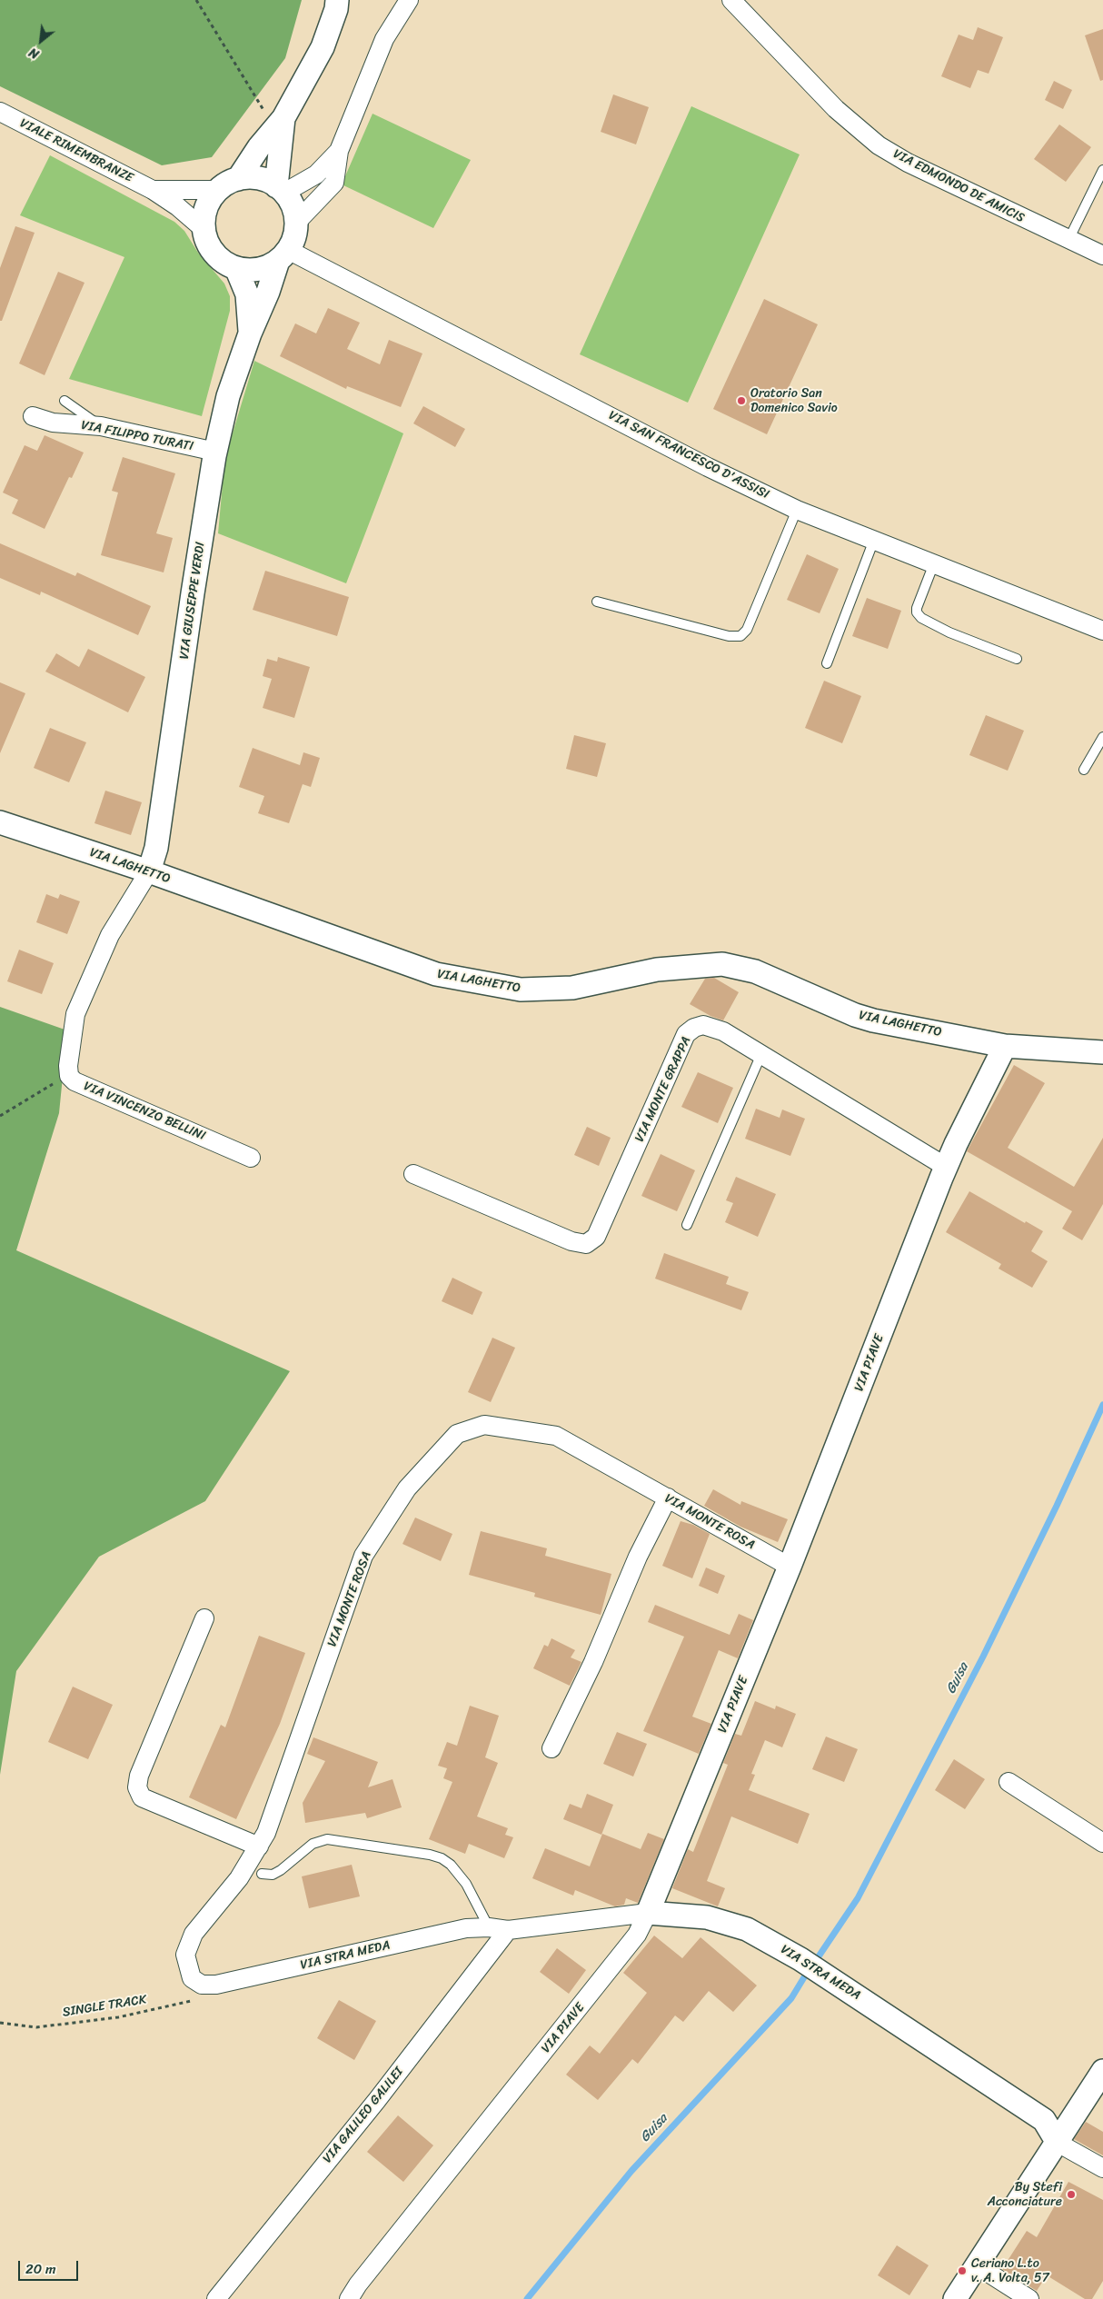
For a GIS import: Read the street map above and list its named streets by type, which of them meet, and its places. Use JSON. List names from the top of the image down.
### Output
{
  "streets": {
    "street": [
      "VIALE RIMEMBRANZE",
      "VIA EDMONDO DE AMICIS",
      "VIA FILIPPO TURATI",
      "VIA SAN FRANCESCO D'ASSISI",
      "VIA GIUSEPPE VERDI",
      "VIA LAGHETTO",
      "VIA MONTE GRAPPA",
      "VIA VINCENZO BELLINI",
      "VIA PIAVE",
      "VIA MONTE ROSA",
      "VIA STRA MEDA",
      "VIA GALILEO GALILEI"
    ],
    "path": ["SINGLE TRACK"]
  },
  "crossings": [
    ["VIALE RIMEMBRANZE", "VIA SAN FRANCESCO D'ASSISI"],
    ["VIALE RIMEMBRANZE", "VIA GIUSEPPE VERDI"],
    ["VIA FILIPPO TURATI", "VIA GIUSEPPE VERDI"],
    ["VIA SAN FRANCESCO D'ASSISI", "VIA GIUSEPPE VERDI"],
    ["VIA GIUSEPPE VERDI", "VIA LAGHETTO"],
    ["VIA GIUSEPPE VERDI", "VIA VINCENZO BELLINI"],
    ["VIA LAGHETTO", "VIA VINCENZO BELLINI"],
    ["VIA LAGHETTO", "VIA PIAVE"],
    ["VIA MONTE GRAPPA", "VIA PIAVE"],
    ["VIA PIAVE", "VIA MONTE ROSA"],
    ["VIA PIAVE", "VIA STRA MEDA"],
    ["VIA MONTE ROSA", "VIA STRA MEDA"],
    ["VIA MONTE ROSA", "SINGLE TRACK"],
    ["VIA STRA MEDA", "SINGLE TRACK"],
    ["VIA STRA MEDA", "VIA GALILEO GALILEI"]
  ],
  "water": ["Guisa"],
  "places": ["Oratorio San Domenico Savio", "By Stefi Acconciature", "Ceriano L.to v. A. Volta, 57"],
  "scale_bar": "20 m",
  "north": "bottom left"
}
